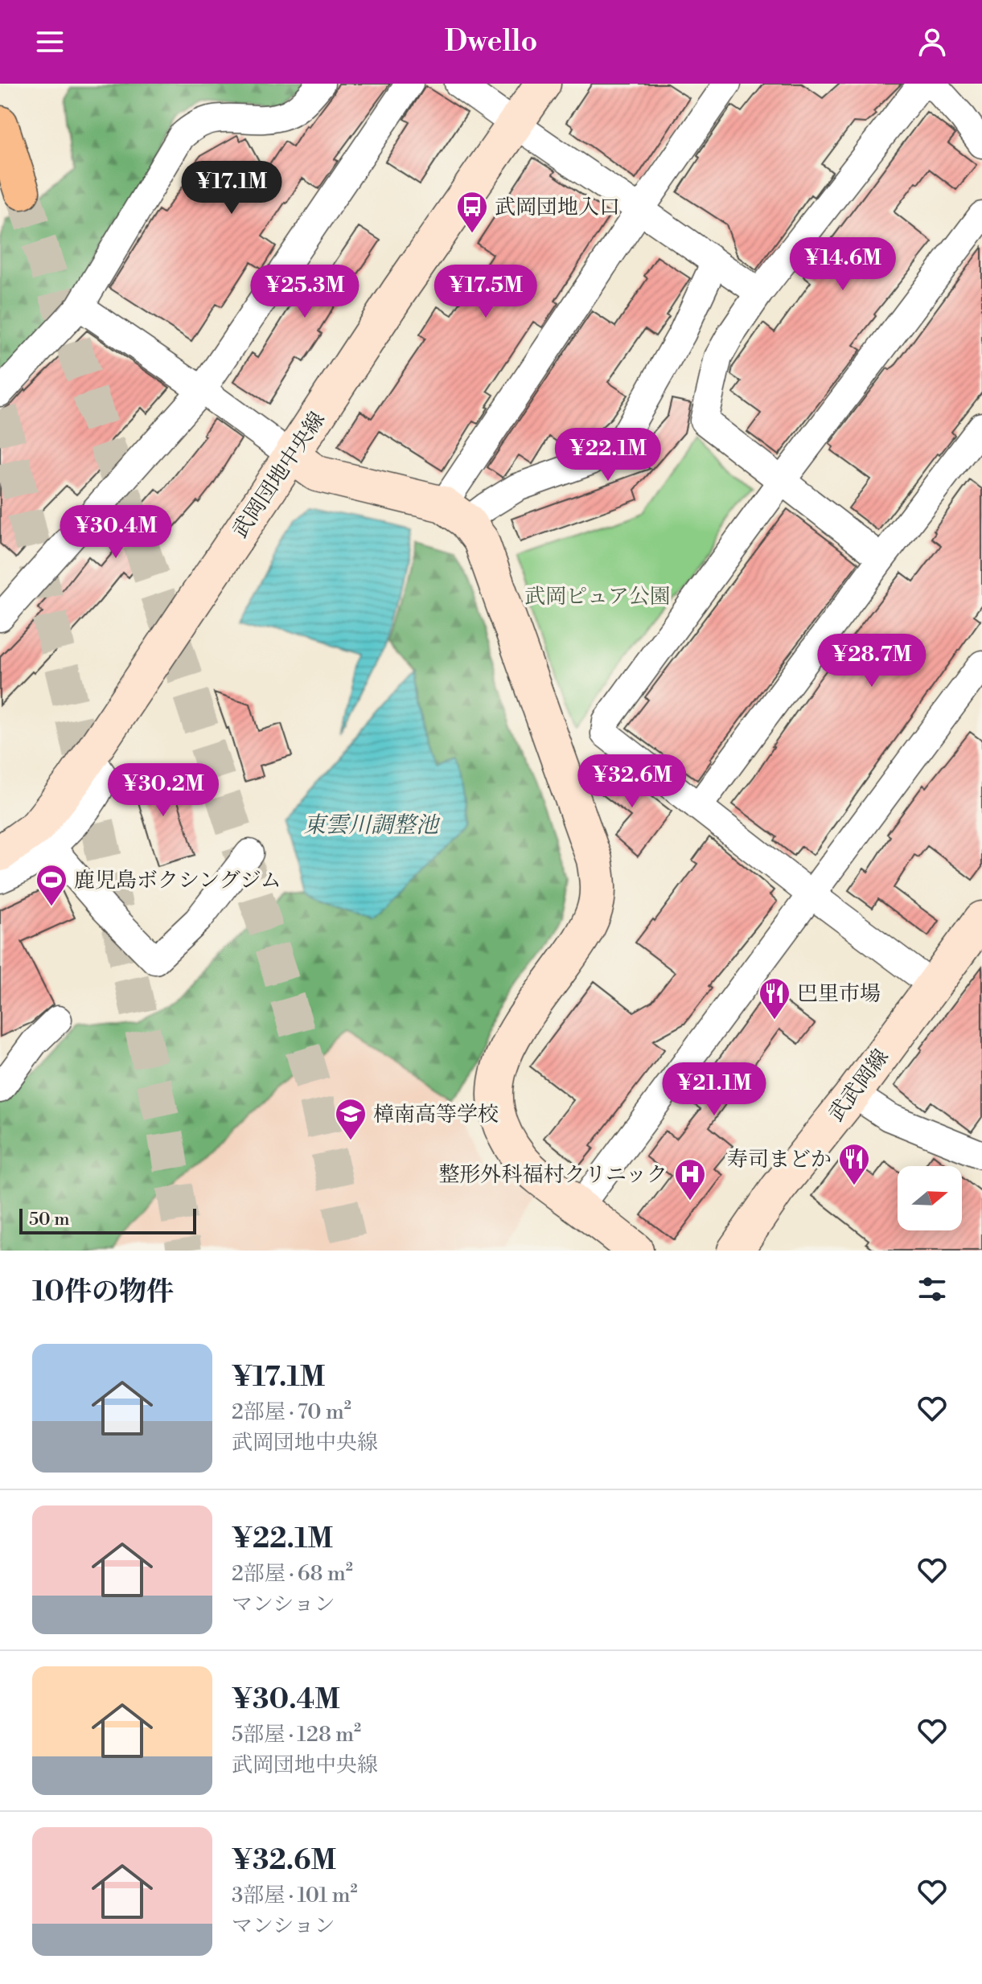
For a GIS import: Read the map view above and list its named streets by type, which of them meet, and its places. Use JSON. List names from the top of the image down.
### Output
{
  "streets": {
    "street": ["武岡団地中央線", "武武岡線"]
  },
  "water": ["東雲川調整池"],
  "parks": ["武岡ピュア公園"],
  "places": {
    "bus stop": ["武岡団地入口"],
    "sports": ["鹿児島ボクシングジム"],
    "restaurant": ["巴里市場", "寿司まどか"],
    "school or university": ["樟南高等学校"],
    "hospital": ["整形外科福村クリニック"]
  },
  "scale_bar": "50 m",
  "north": "right",
  "page": {
    "header": "Dwello",
    "price": [
      "¥17.1M",
      "¥14.6M",
      "¥25.3M",
      "¥17.5M",
      "¥22.1M",
      "¥30.4M",
      "¥28.7M",
      "¥32.6M",
      "¥30.2M",
      "¥21.1M"
    ],
    "scale": "50 m",
    "heading": "10件の物件",
    "list": [
      {
        "name": "¥17.1M",
        "note": "2部屋 · 70 m² · 武岡団地中央線"
      },
      {
        "name": "¥22.1M",
        "note": "2部屋 · 68 m² · マンション"
      },
      {
        "name": "¥30.4M",
        "note": "5部屋 · 128 m² · 武岡団地中央線"
      },
      {
        "name": "¥32.6M",
        "note": "3部屋 · 101 m² · マンション"
      }
    ]
  }
}
